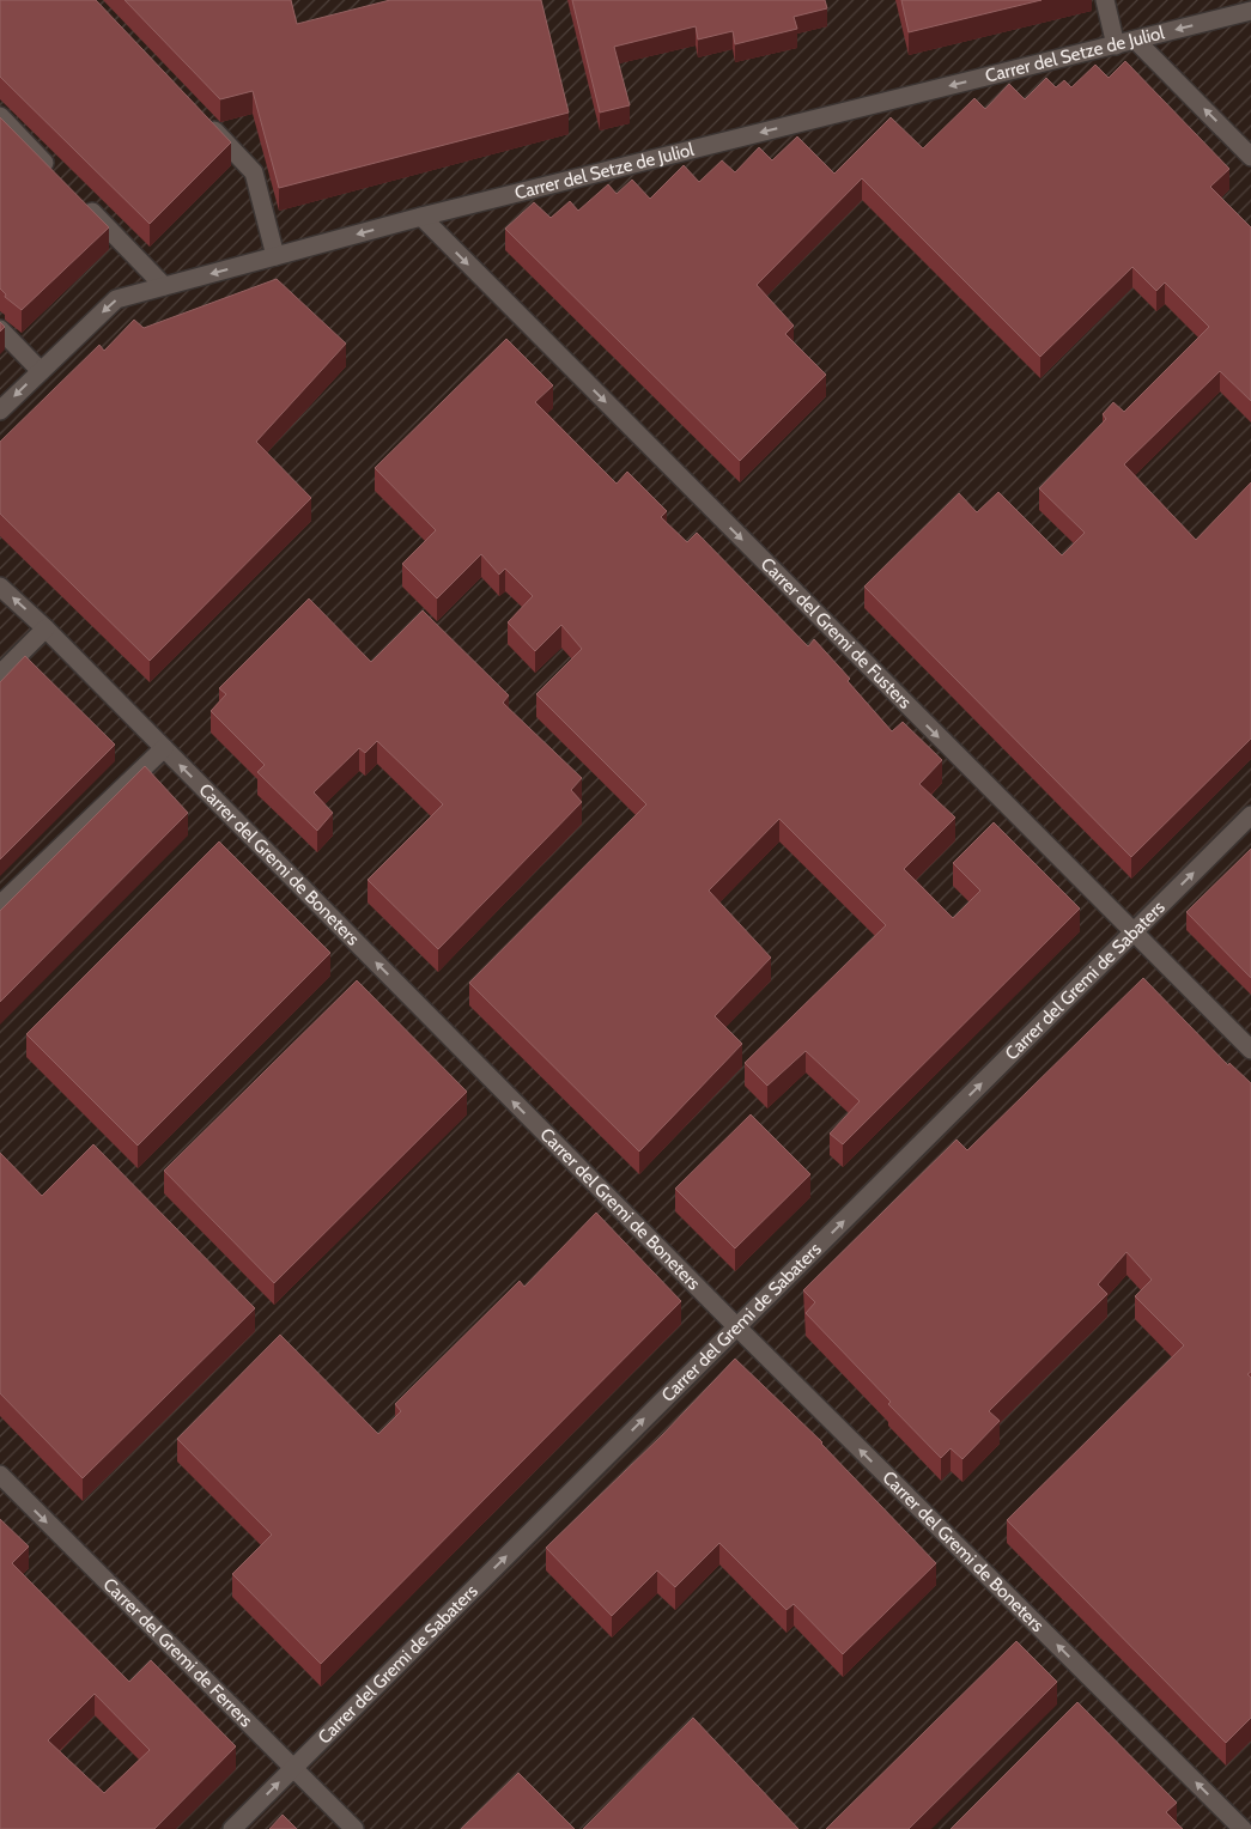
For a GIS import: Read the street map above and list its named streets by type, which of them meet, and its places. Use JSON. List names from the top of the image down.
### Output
{
  "streets": {
    "street": [
      "Carrer del Setze de Juliol",
      "Carrer del Gremi de Fusters",
      "Carrer del Gremi de Boneters",
      "Carrer del Gremi de Sabaters",
      "Carrer del Gremi de Ferrers"
    ]
  },
  "crossings": [
    ["Carrer del Setze de Juliol", "Carrer del Gremi de Fusters"],
    ["Carrer del Gremi de Fusters", "Carrer del Gremi de Sabaters"],
    ["Carrer del Gremi de Boneters", "Carrer del Gremi de Sabaters"],
    ["Carrer del Gremi de Sabaters", "Carrer del Gremi de Ferrers"]
  ],
  "one_way": [
    "Carrer del Setze de Juliol",
    "Carrer del Gremi de Fusters",
    "Carrer del Gremi de Boneters",
    "Carrer del Gremi de Sabaters",
    "Carrer del Gremi de Ferrers"
  ]
}
